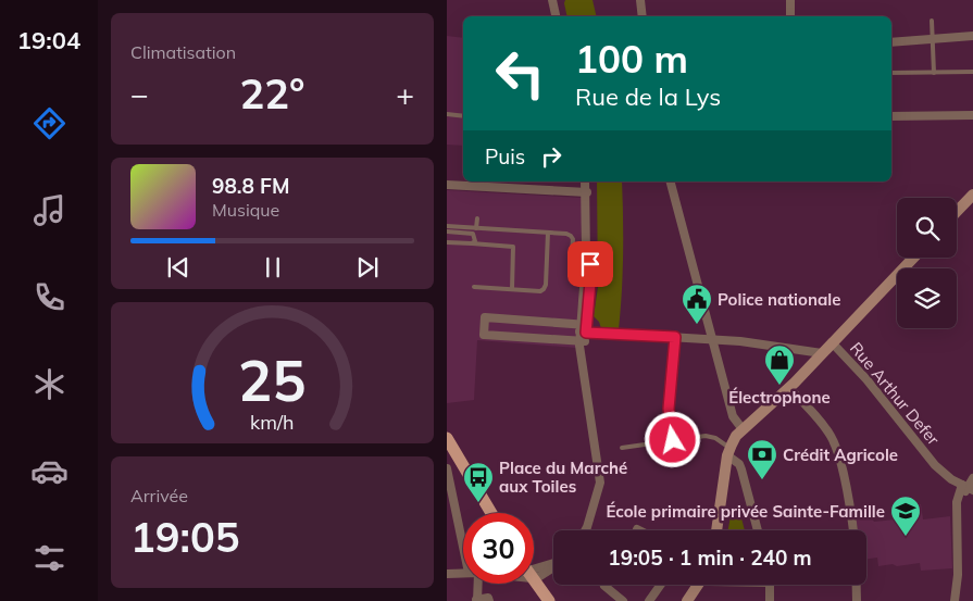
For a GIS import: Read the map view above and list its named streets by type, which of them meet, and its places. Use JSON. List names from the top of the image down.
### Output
{
  "streets": {
    "street": ["Rue Arthur Defer"]
  },
  "places": {
    "public building": ["Police nationale"],
    "shop": ["Électrophone"],
    "bank": ["Crédit Agricole"],
    "bus stop": ["Place du Marché aux Toiles"],
    "school or university": ["École primaire privée Sainte-Famille"]
  },
  "page": {
    "tabs": "19:04",
    "tile": [
      "Climatisation",
      ["Arrivée", "19:05"]
    ],
    "turn": ["100 m", "Rue de la Lys"],
    "heat": ["−", "22°", "+"],
    "then": "Puis",
    "song": ["98.8 FM", "Musique"],
    "limit": "30",
    "trip": "19:05 · 1 min · 240 m",
    "gauge": ["25", "km/h"]
  }
}
